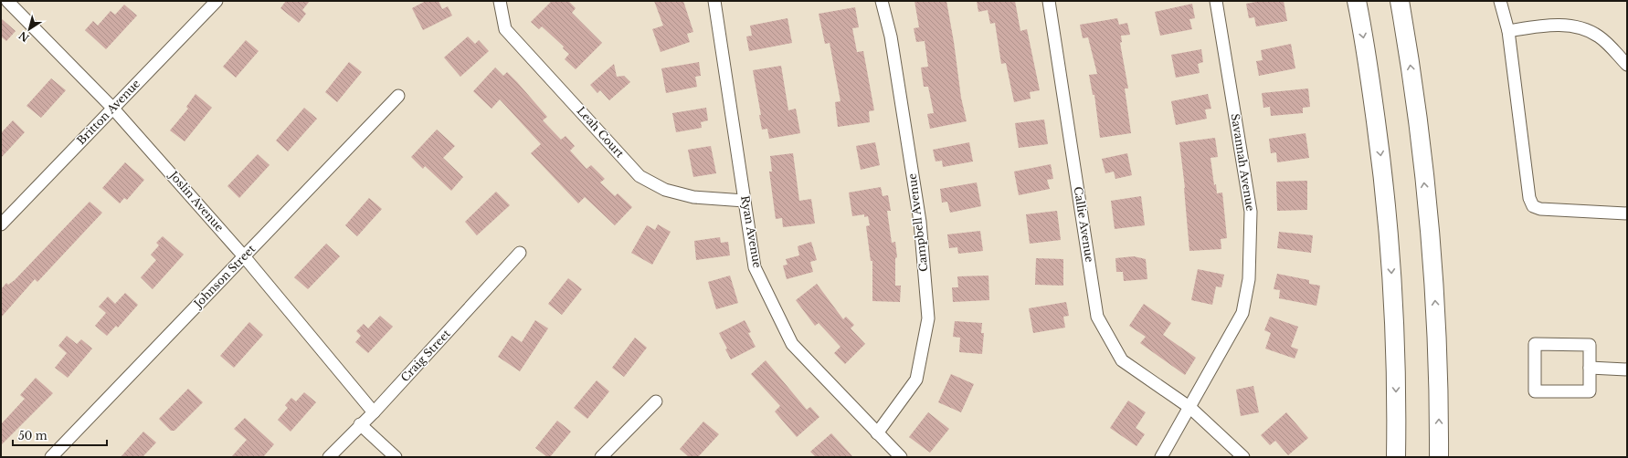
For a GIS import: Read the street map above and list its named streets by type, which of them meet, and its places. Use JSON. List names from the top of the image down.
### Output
{
  "streets": {
    "street": [
      "Britton Avenue",
      "Leah Court",
      "Savannah Avenue",
      "Joslin Avenue",
      "Campbell Avenue",
      "Callie Avenue",
      "Ryan Avenue",
      "Johnson Street",
      "Craig Street"
    ]
  },
  "crossings": [
    ["Britton Avenue", "Joslin Avenue"],
    ["Leah Court", "Ryan Avenue"],
    ["Savannah Avenue", "Callie Avenue"],
    ["Joslin Avenue", "Johnson Street"],
    ["Joslin Avenue", "Craig Street"],
    ["Campbell Avenue", "Ryan Avenue"]
  ],
  "scale_bar": "50 m",
  "north": "bottom left"
}
